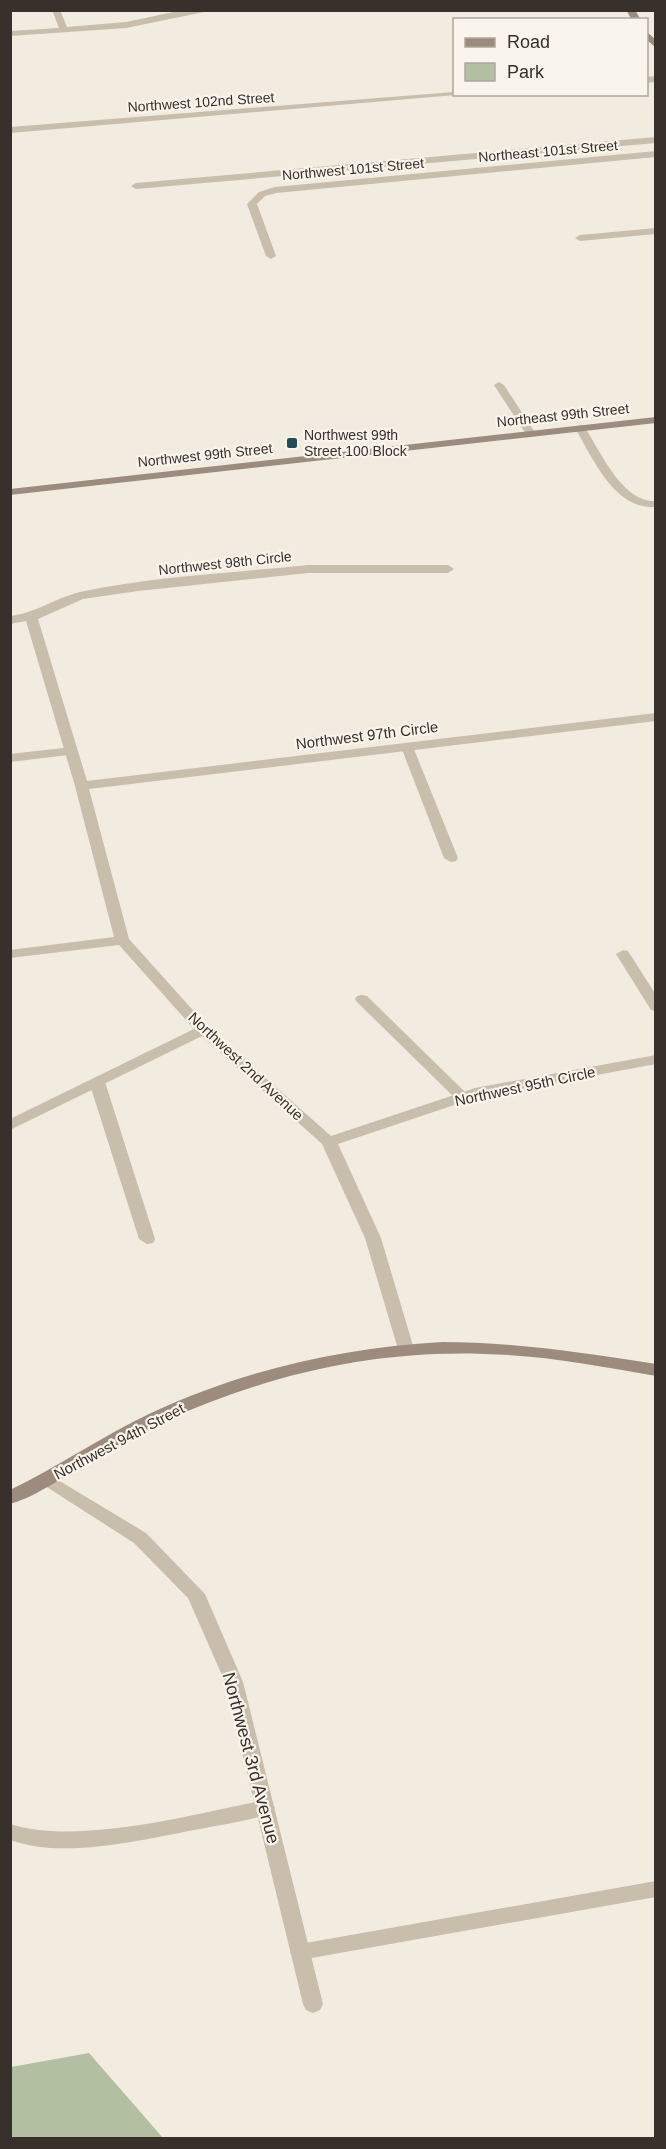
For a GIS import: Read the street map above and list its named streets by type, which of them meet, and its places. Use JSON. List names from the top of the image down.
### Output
{
  "streets": {
    "main road": ["Northeast 99th Street", "Northwest 99th Street", "Northwest 94th Street"],
    "street": [
      "Northwest 102nd Street",
      "Northeast 101st Street",
      "Northwest 101st Street",
      "Northwest 98th Circle",
      "Northwest 97th Circle",
      "Northwest 2nd Avenue",
      "Northwest 95th Circle",
      "Northwest 3rd Avenue"
    ]
  },
  "crossings": [
    ["Northeast 101st Street", "Northwest 101st Street"],
    ["Northeast 99th Street", "Northwest 99th Street"],
    ["Northwest 98th Circle", "Northwest 2nd Avenue"],
    ["Northwest 97th Circle", "Northwest 2nd Avenue"],
    ["Northwest 2nd Avenue", "Northwest 95th Circle"],
    ["Northwest 2nd Avenue", "Northwest 94th Street"],
    ["Northwest 94th Street", "Northwest 3rd Avenue"]
  ],
  "places": {
    "transit": ["Northwest 99th Street 100 Block"]
  },
  "legend": ["Road", "Park"]
}
